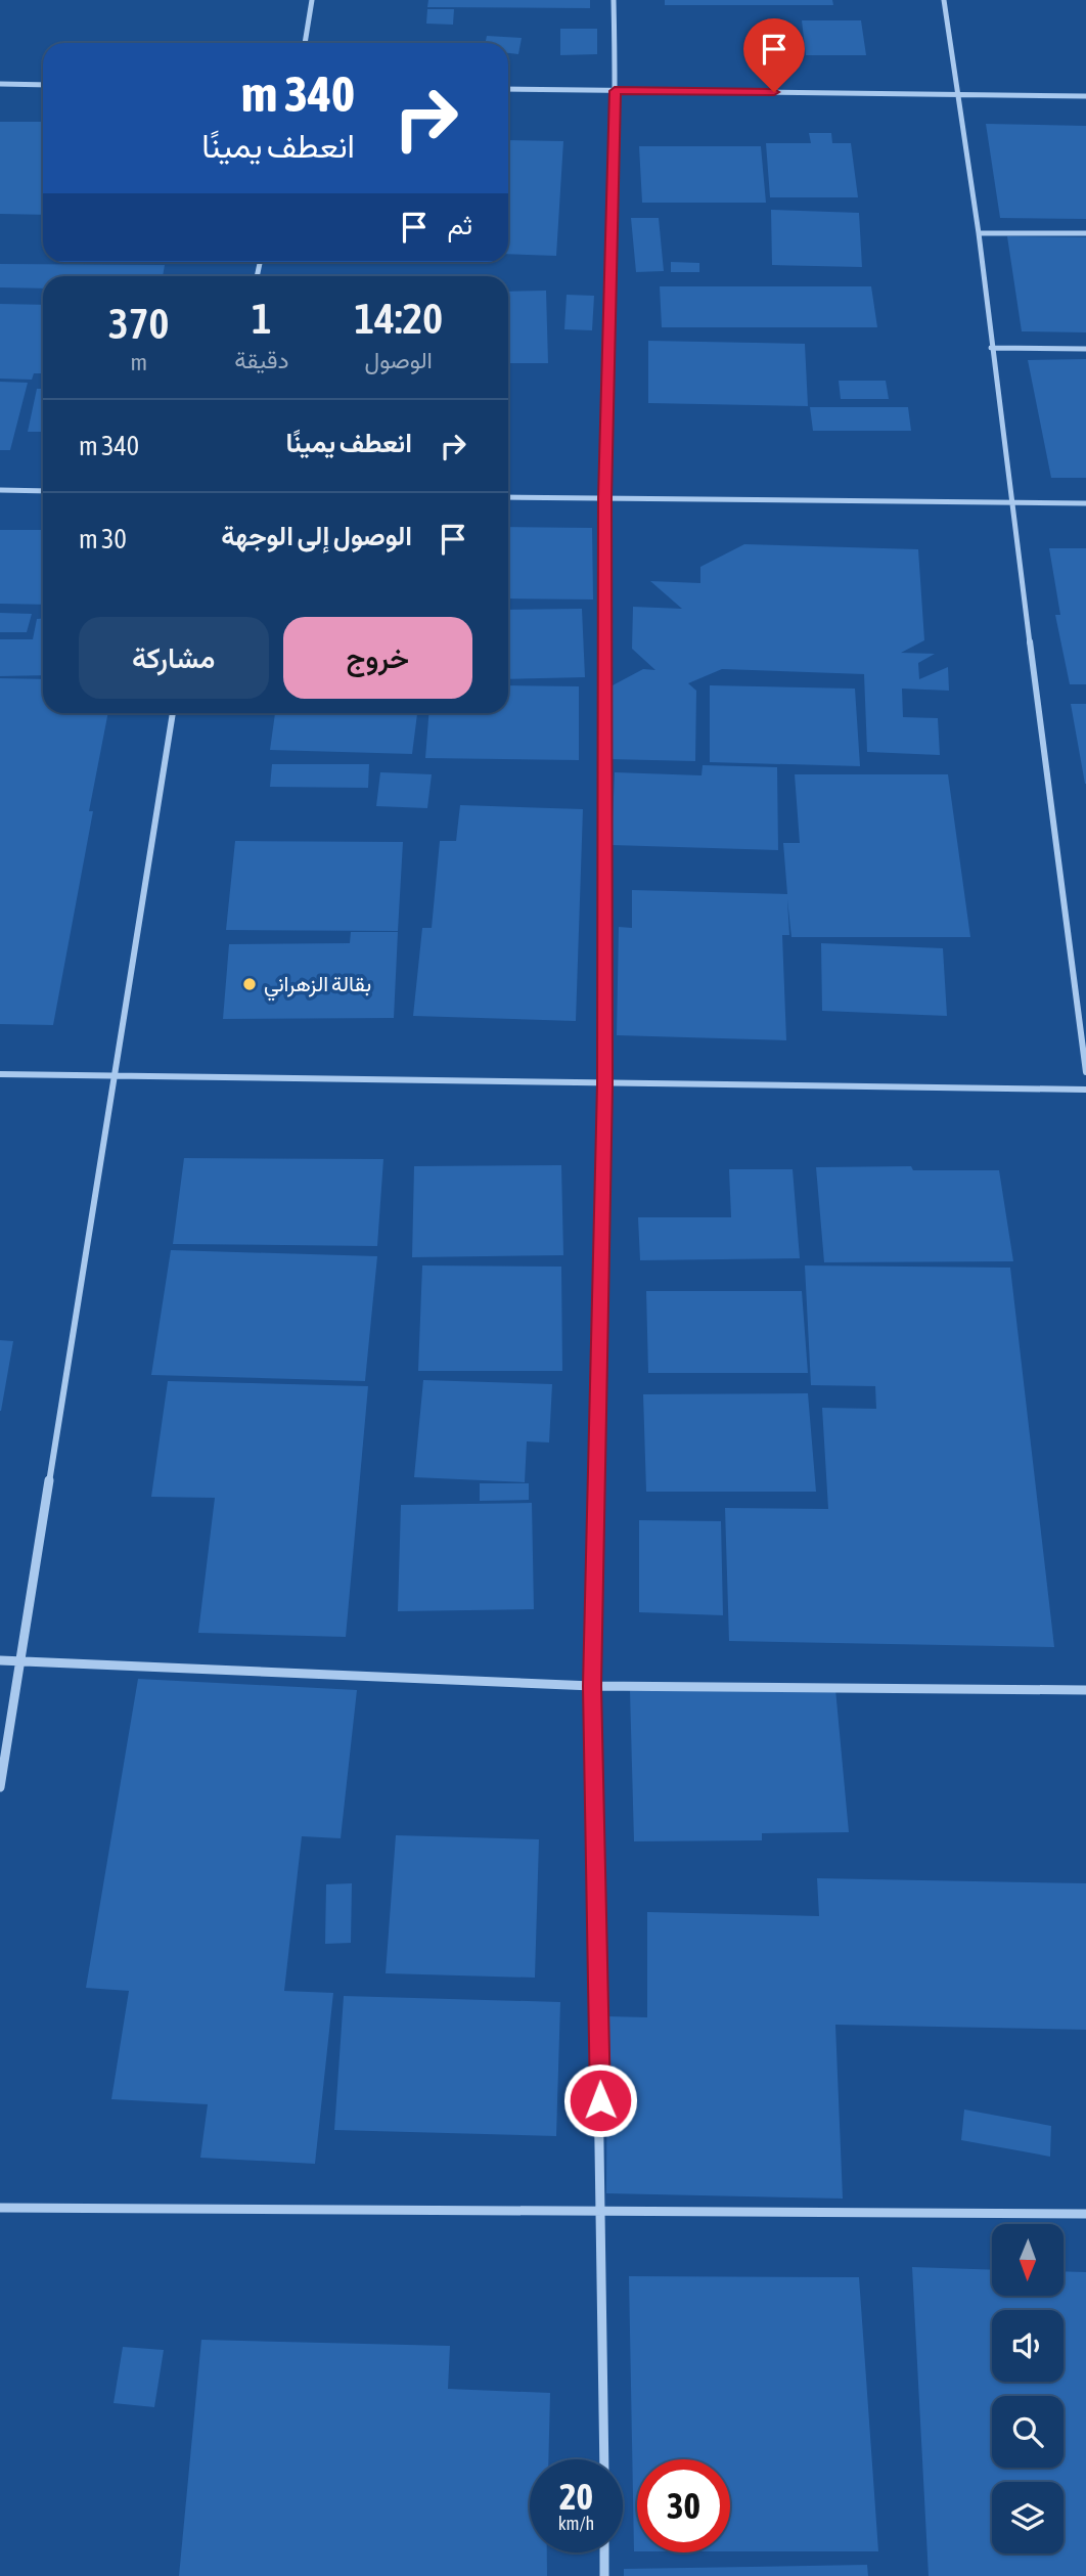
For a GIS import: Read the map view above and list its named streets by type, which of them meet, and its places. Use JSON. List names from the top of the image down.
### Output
{
  "places": ["بقالة الزهراني"],
  "north": "bottom",
  "page": {
    "turn": ["340 m", "انعطف يمينًا"],
    "then": "ثم",
    "eta": [
      "14:20",
      "الوصول",
      "1",
      "دقيقة",
      "370",
      "m"
    ],
    "list": [
      {
        "name": "انعطف يمينًا",
        "value": "340 m"
      },
      {
        "name": "الوصول إلى الوجهة",
        "value": "30 m"
      }
    ],
    "buttons": ["خروج", "مشاركة"],
    "speed": "20 km/h",
    "limit": "30"
  }
}
